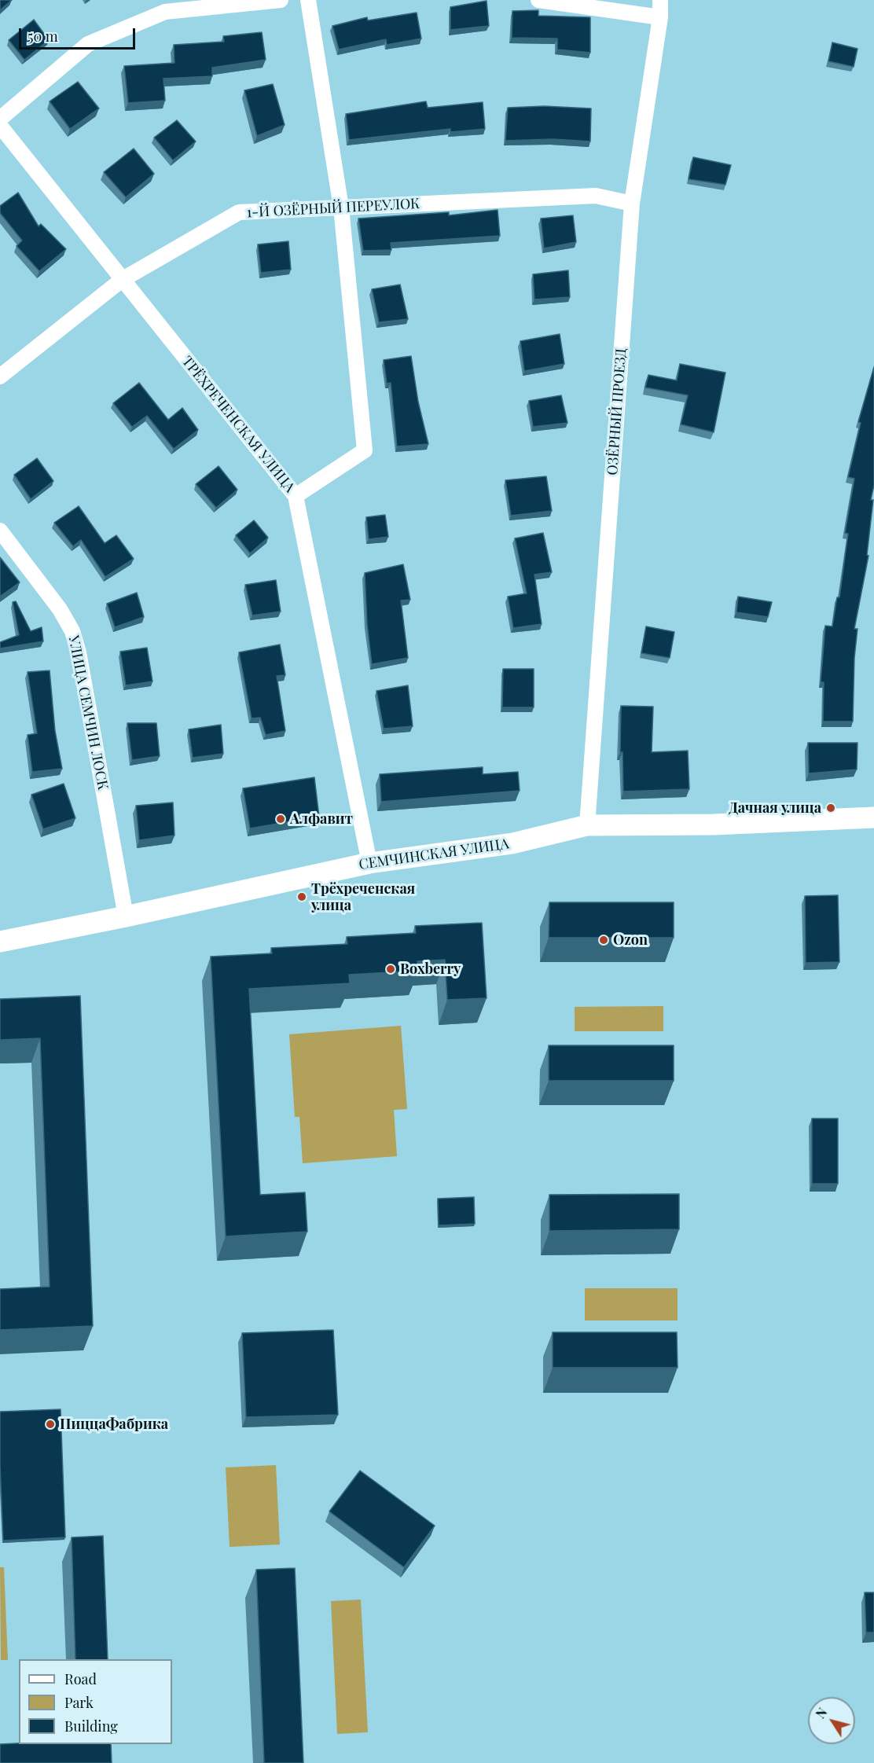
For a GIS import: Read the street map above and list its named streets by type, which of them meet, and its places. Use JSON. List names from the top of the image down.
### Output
{
  "streets": {
    "street": [
      "1-Й ОЗЁРНЫЙ ПЕРЕУЛОК",
      "ОЗЁРНЫЙ ПРОЕЗД",
      "ТРЁХРЕЧЕНСКАЯ УЛИЦА",
      "УЛИЦА СЕМЧИН ЛОСК",
      "СЕМЧИНСКАЯ УЛИЦА"
    ]
  },
  "crossings": [
    ["1-Й ОЗЁРНЫЙ ПЕРЕУЛОК", "ОЗЁРНЫЙ ПРОЕЗД"],
    ["1-Й ОЗЁРНЫЙ ПЕРЕУЛОК", "ТРЁХРЕЧЕНСКАЯ УЛИЦА"],
    ["ОЗЁРНЫЙ ПРОЕЗД", "СЕМЧИНСКАЯ УЛИЦА"],
    ["ТРЁХРЕЧЕНСКАЯ УЛИЦА", "СЕМЧИНСКАЯ УЛИЦА"],
    ["УЛИЦА СЕМЧИН ЛОСК", "СЕМЧИНСКАЯ УЛИЦА"]
  ],
  "places": [
    "Дачная улица",
    "Алфавит",
    "Трёхреченская улица",
    "Ozon",
    "Boxberry",
    "ПиццаФабрика"
  ],
  "legend": ["Road", "Park", "Building"],
  "scale_bar": "50 m",
  "north": "top left"
}
